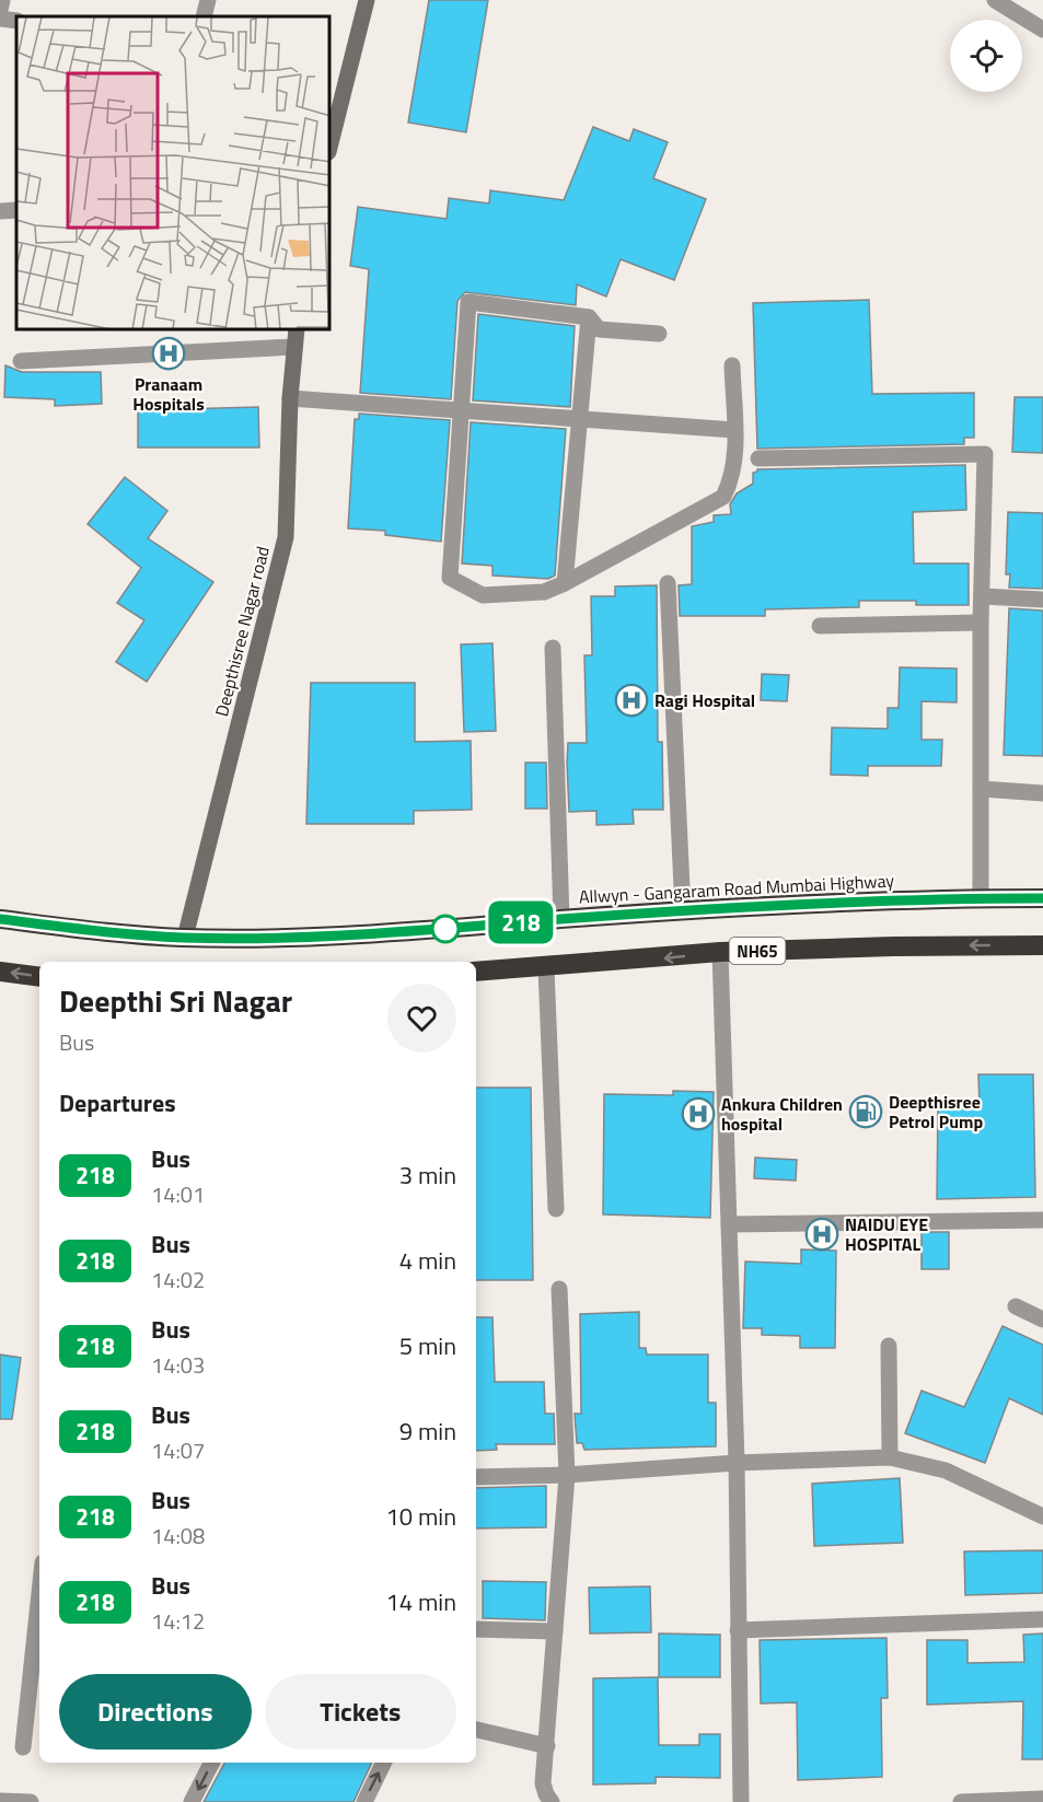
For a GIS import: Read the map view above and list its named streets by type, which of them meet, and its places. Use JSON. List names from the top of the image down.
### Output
{
  "streets": {
    "highway": ["Allwyn - Gangaram Road Mumbai Highway", "NH65"],
    "street": ["Deepthisree Nagar road"]
  },
  "crossings": [
    ["Deepthisree Nagar road", "Allwyn - Gangaram Road Mumbai Highway"]
  ],
  "places": {
    "hospital": [
      "Pranaam Hospitals",
      "Ragi Hospital",
      "Ankura Children hospital",
      "NAIDU EYE HOSPITAL"
    ],
    "fuel station": ["Deepthisree Petrol Pump"]
  },
  "lines": ["bus line 218"],
  "page": {
    "on_map": "218",
    "heading": [
      ["Deepthi Sri Nagar", "Bus"],
      "Departures"
    ],
    "list": [
      {
        "mark": "218",
        "name": "Bus",
        "note": "14:01",
        "value": "3 min"
      },
      {
        "mark": "218",
        "name": "Bus",
        "note": "14:02",
        "value": "4 min"
      },
      {
        "mark": "218",
        "name": "Bus",
        "note": "14:03",
        "value": "5 min"
      },
      {
        "mark": "218",
        "name": "Bus",
        "note": "14:07",
        "value": "9 min"
      },
      {
        "mark": "218",
        "name": "Bus",
        "note": "14:08",
        "value": "10 min"
      },
      {
        "mark": "218",
        "name": "Bus",
        "note": "14:12",
        "value": "14 min"
      }
    ],
    "buttons": ["Directions", "Tickets"]
  }
}
